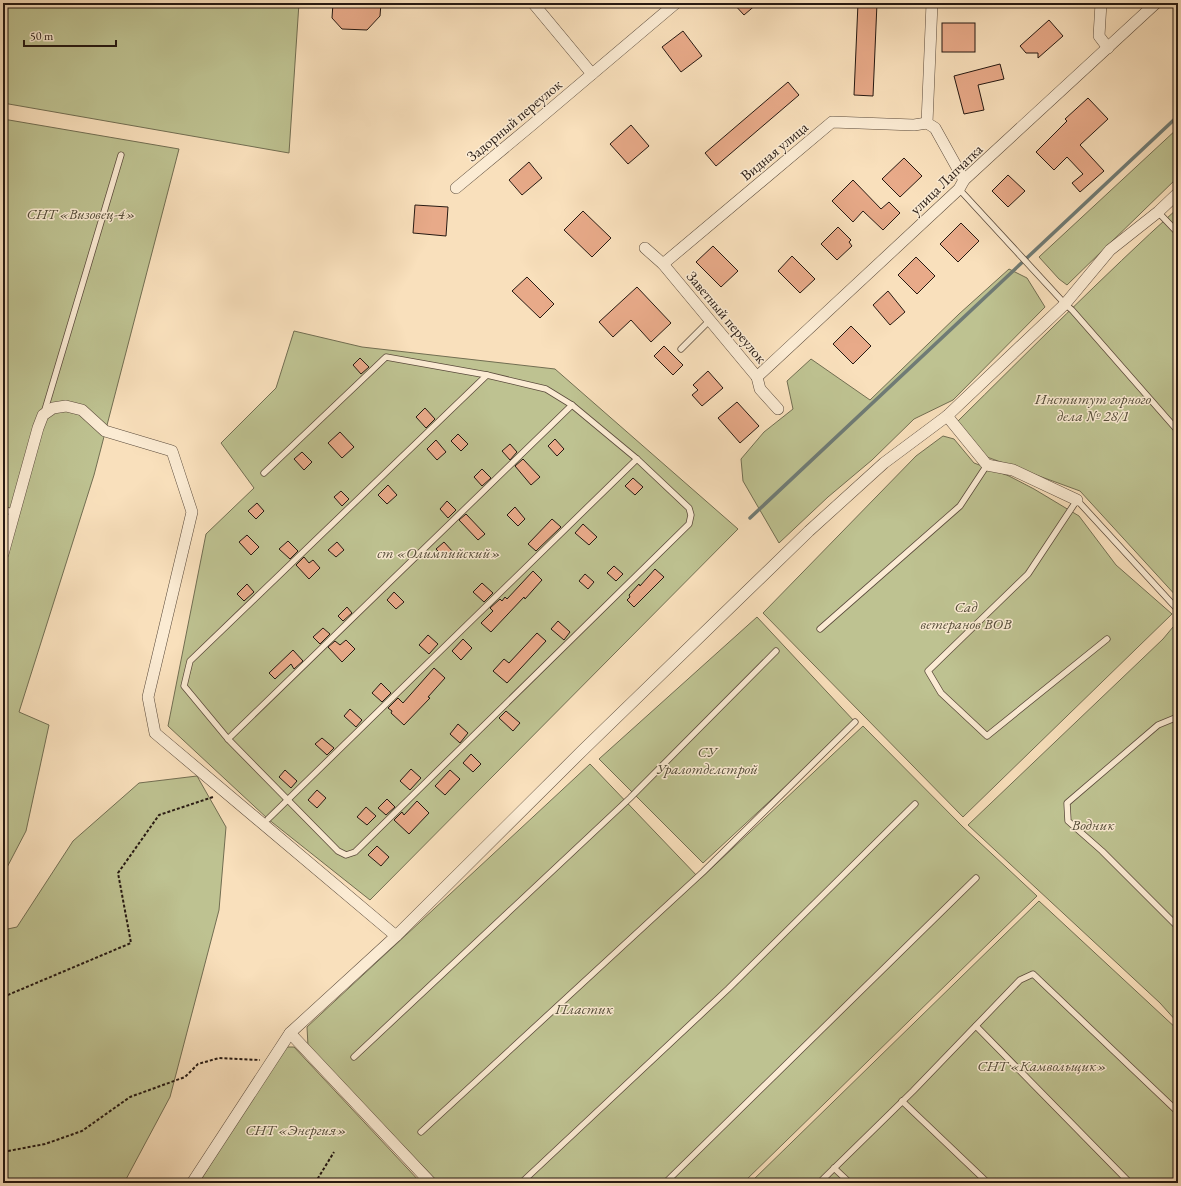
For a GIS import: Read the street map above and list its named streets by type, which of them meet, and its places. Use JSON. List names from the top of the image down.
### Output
{
  "streets": {
    "street": [
      "Задорный переулок",
      "Видная улица",
      "улица Лапчатка",
      "Заветный переулок"
    ]
  },
  "crossings": [
    ["Видная улица", "Заветный переулок"],
    ["улица Лапчатка", "Заветный переулок"]
  ],
  "parks": [
    "СНТ «Визовец-4»",
    "Институт горного дела № 28/1",
    "ст «Олимпийский»",
    "Сад ветеранов ВОВ",
    "СУ Уралотделстрой",
    "Водник",
    "Пластик",
    "СНТ «Камвольщик»",
    "СНТ «Энергия»"
  ],
  "scale_bar": "50 m"
}
